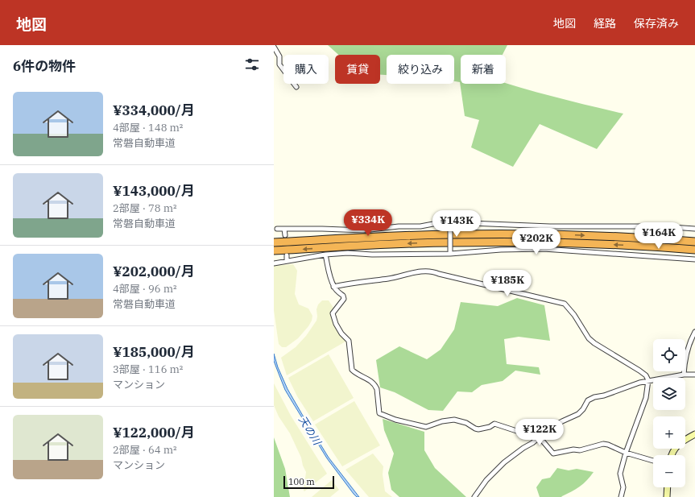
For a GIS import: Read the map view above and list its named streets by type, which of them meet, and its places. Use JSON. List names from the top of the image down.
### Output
{
  "water": ["天の川"],
  "scale_bar": "100 m",
  "page": {
    "header": "地図",
    "nav": ["地図", "経路", "保存済み"],
    "heading": "6件の物件",
    "chip": [
      "購入",
      "賃貸",
      "絞り込み",
      "新着"
    ],
    "list": [
      {
        "name": "¥334,000/月",
        "note": "4部屋 · 148 m² · 常磐自動車道"
      },
      {
        "name": "¥143,000/月",
        "note": "2部屋 · 78 m² · 常磐自動車道"
      },
      {
        "name": "¥202,000/月",
        "note": "4部屋 · 96 m² · 常磐自動車道"
      },
      {
        "name": "¥185,000/月",
        "note": "3部屋 · 116 m² · マンション"
      },
      {
        "name": "¥122,000/月",
        "note": "2部屋 · 64 m² · マンション"
      }
    ],
    "price": [
      "¥334K",
      "¥143K",
      "¥164K",
      "¥202K",
      "¥185K",
      "¥122K"
    ],
    "map_buttons": ["+", "−"],
    "scale": "100 m"
  }
}
